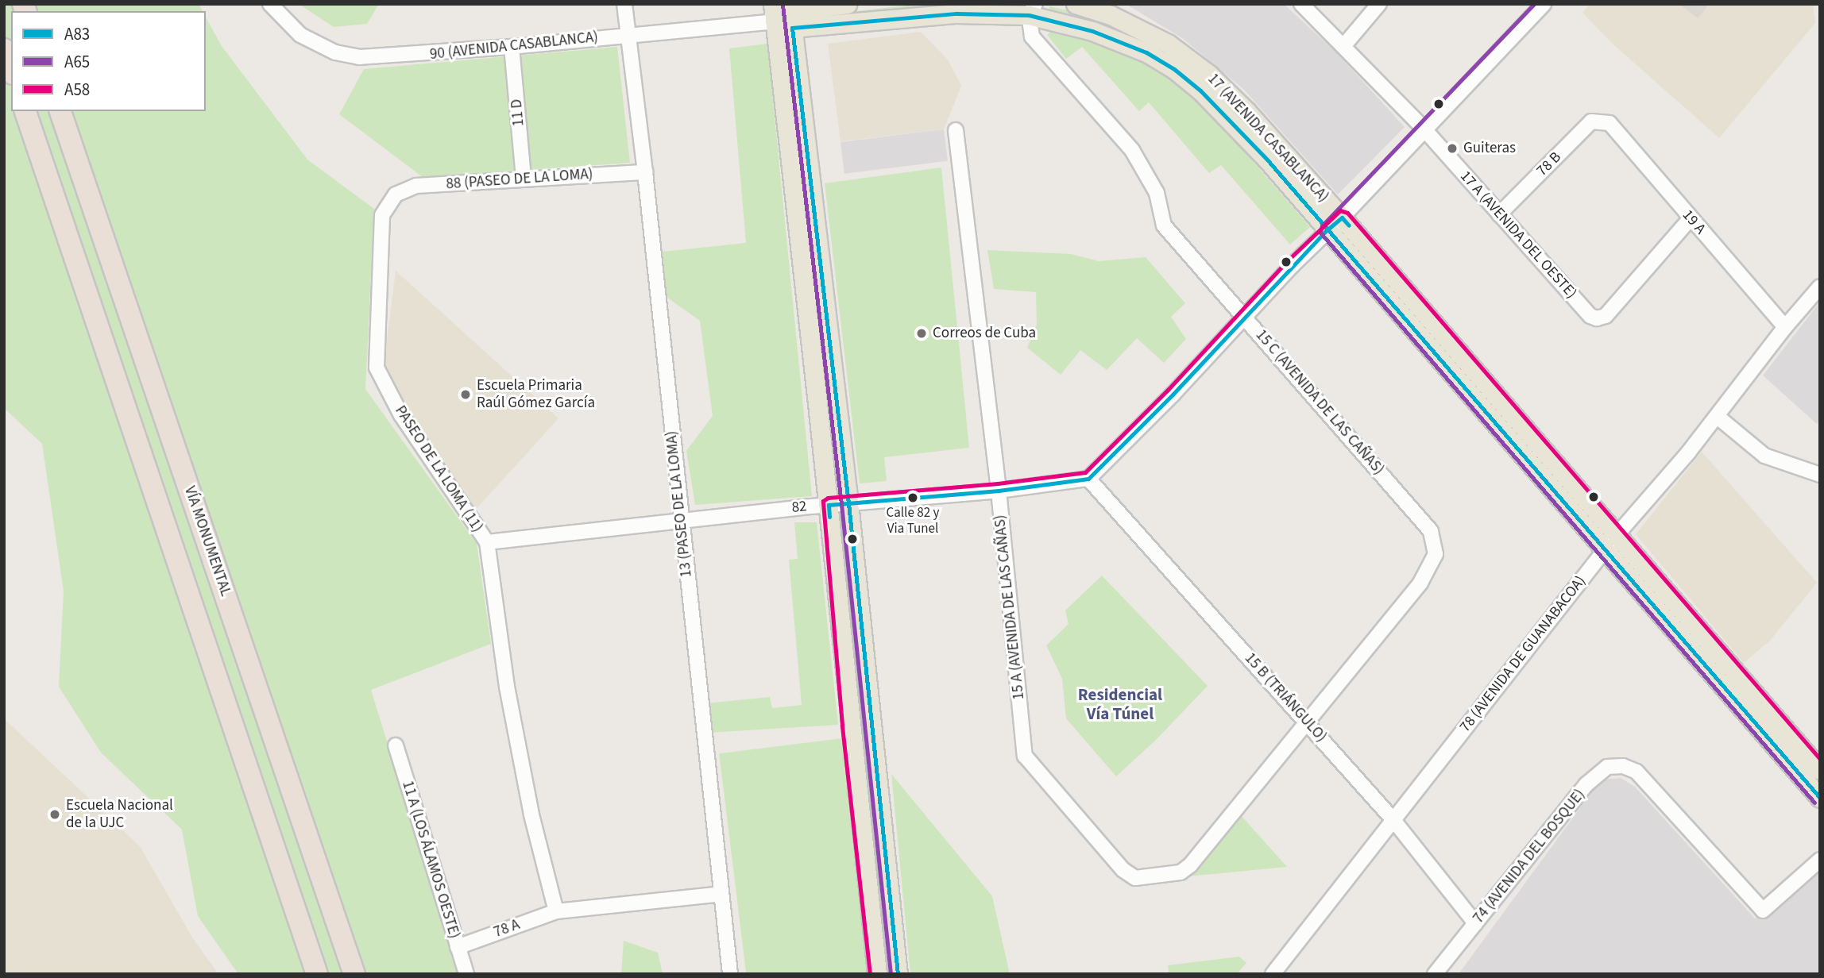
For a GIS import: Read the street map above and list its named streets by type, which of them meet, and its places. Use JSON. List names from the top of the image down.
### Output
{
  "streets": {
    "highway": ["VÍA MONUMENTAL"],
    "main road": ["17 (AVENIDA CASABLANCA)"],
    "street": [
      "90 (AVENIDA CASABLANCA)",
      "11 D",
      "78 B",
      "88 (PASEO DE LA LOMA)",
      "19 A",
      "17 A (AVENIDA DEL OESTE)",
      "15 C (AVENIDA DE LAS CAÑAS)",
      "PASEO DE LA LOMA (11)",
      "13 (PASEO DE LA LOMA)",
      "82",
      "15 A (AVENIDA DE LAS CAÑAS)",
      "78 (AVENIDA DE GUANABACOA)",
      "15 B (TRIÁNGULO)",
      "74 (AVENIDA DEL BOSQUE)",
      "11 A (LOS ÁLAMOS OESTE)",
      "78 A"
    ]
  },
  "crossings": [
    ["90 (AVENIDA CASABLANCA)", "11 D"],
    ["90 (AVENIDA CASABLANCA)", "17 (AVENIDA CASABLANCA)"],
    ["90 (AVENIDA CASABLANCA)", "13 (PASEO DE LA LOMA)"],
    ["11 D", "88 (PASEO DE LA LOMA)"],
    ["17 (AVENIDA CASABLANCA)", "15 C (AVENIDA DE LAS CAÑAS)"],
    ["17 (AVENIDA CASABLANCA)", "78 (AVENIDA DE GUANABACOA)"],
    ["78 B", "19 A"],
    ["78 B", "17 A (AVENIDA DEL OESTE)"],
    ["88 (PASEO DE LA LOMA)", "PASEO DE LA LOMA (11)"],
    ["88 (PASEO DE LA LOMA)", "13 (PASEO DE LA LOMA)"],
    ["19 A", "17 A (AVENIDA DEL OESTE)"],
    ["19 A", "78 (AVENIDA DE GUANABACOA)"],
    ["15 C (AVENIDA DE LAS CAÑAS)", "15 A (AVENIDA DE LAS CAÑAS)"],
    ["15 C (AVENIDA DE LAS CAÑAS)", "15 B (TRIÁNGULO)"],
    ["PASEO DE LA LOMA (11)", "82"],
    ["PASEO DE LA LOMA (11)", "78 A"],
    ["13 (PASEO DE LA LOMA)", "82"],
    ["13 (PASEO DE LA LOMA)", "78 A"],
    ["82", "15 A (AVENIDA DE LAS CAÑAS)"],
    ["82", "15 B (TRIÁNGULO)"],
    ["15 A (AVENIDA DE LAS CAÑAS)", "15 B (TRIÁNGULO)"],
    ["78 (AVENIDA DE GUANABACOA)", "15 B (TRIÁNGULO)"],
    ["15 B (TRIÁNGULO)", "74 (AVENIDA DEL BOSQUE)"],
    ["11 A (LOS ÁLAMOS OESTE)", "78 A"]
  ],
  "districts": ["Residencial Vía Túnel"],
  "places": [
    "Guiteras",
    "Correos de Cuba",
    "Escuela Primaria Raúl Gómez García",
    "Calle 82 y Via Tunel",
    "Escuela Nacional de la UJC"
  ],
  "lines": ["transit line A65", "transit line A83", "transit line A58"],
  "legend": ["A83", "A65", "A58"]
}
